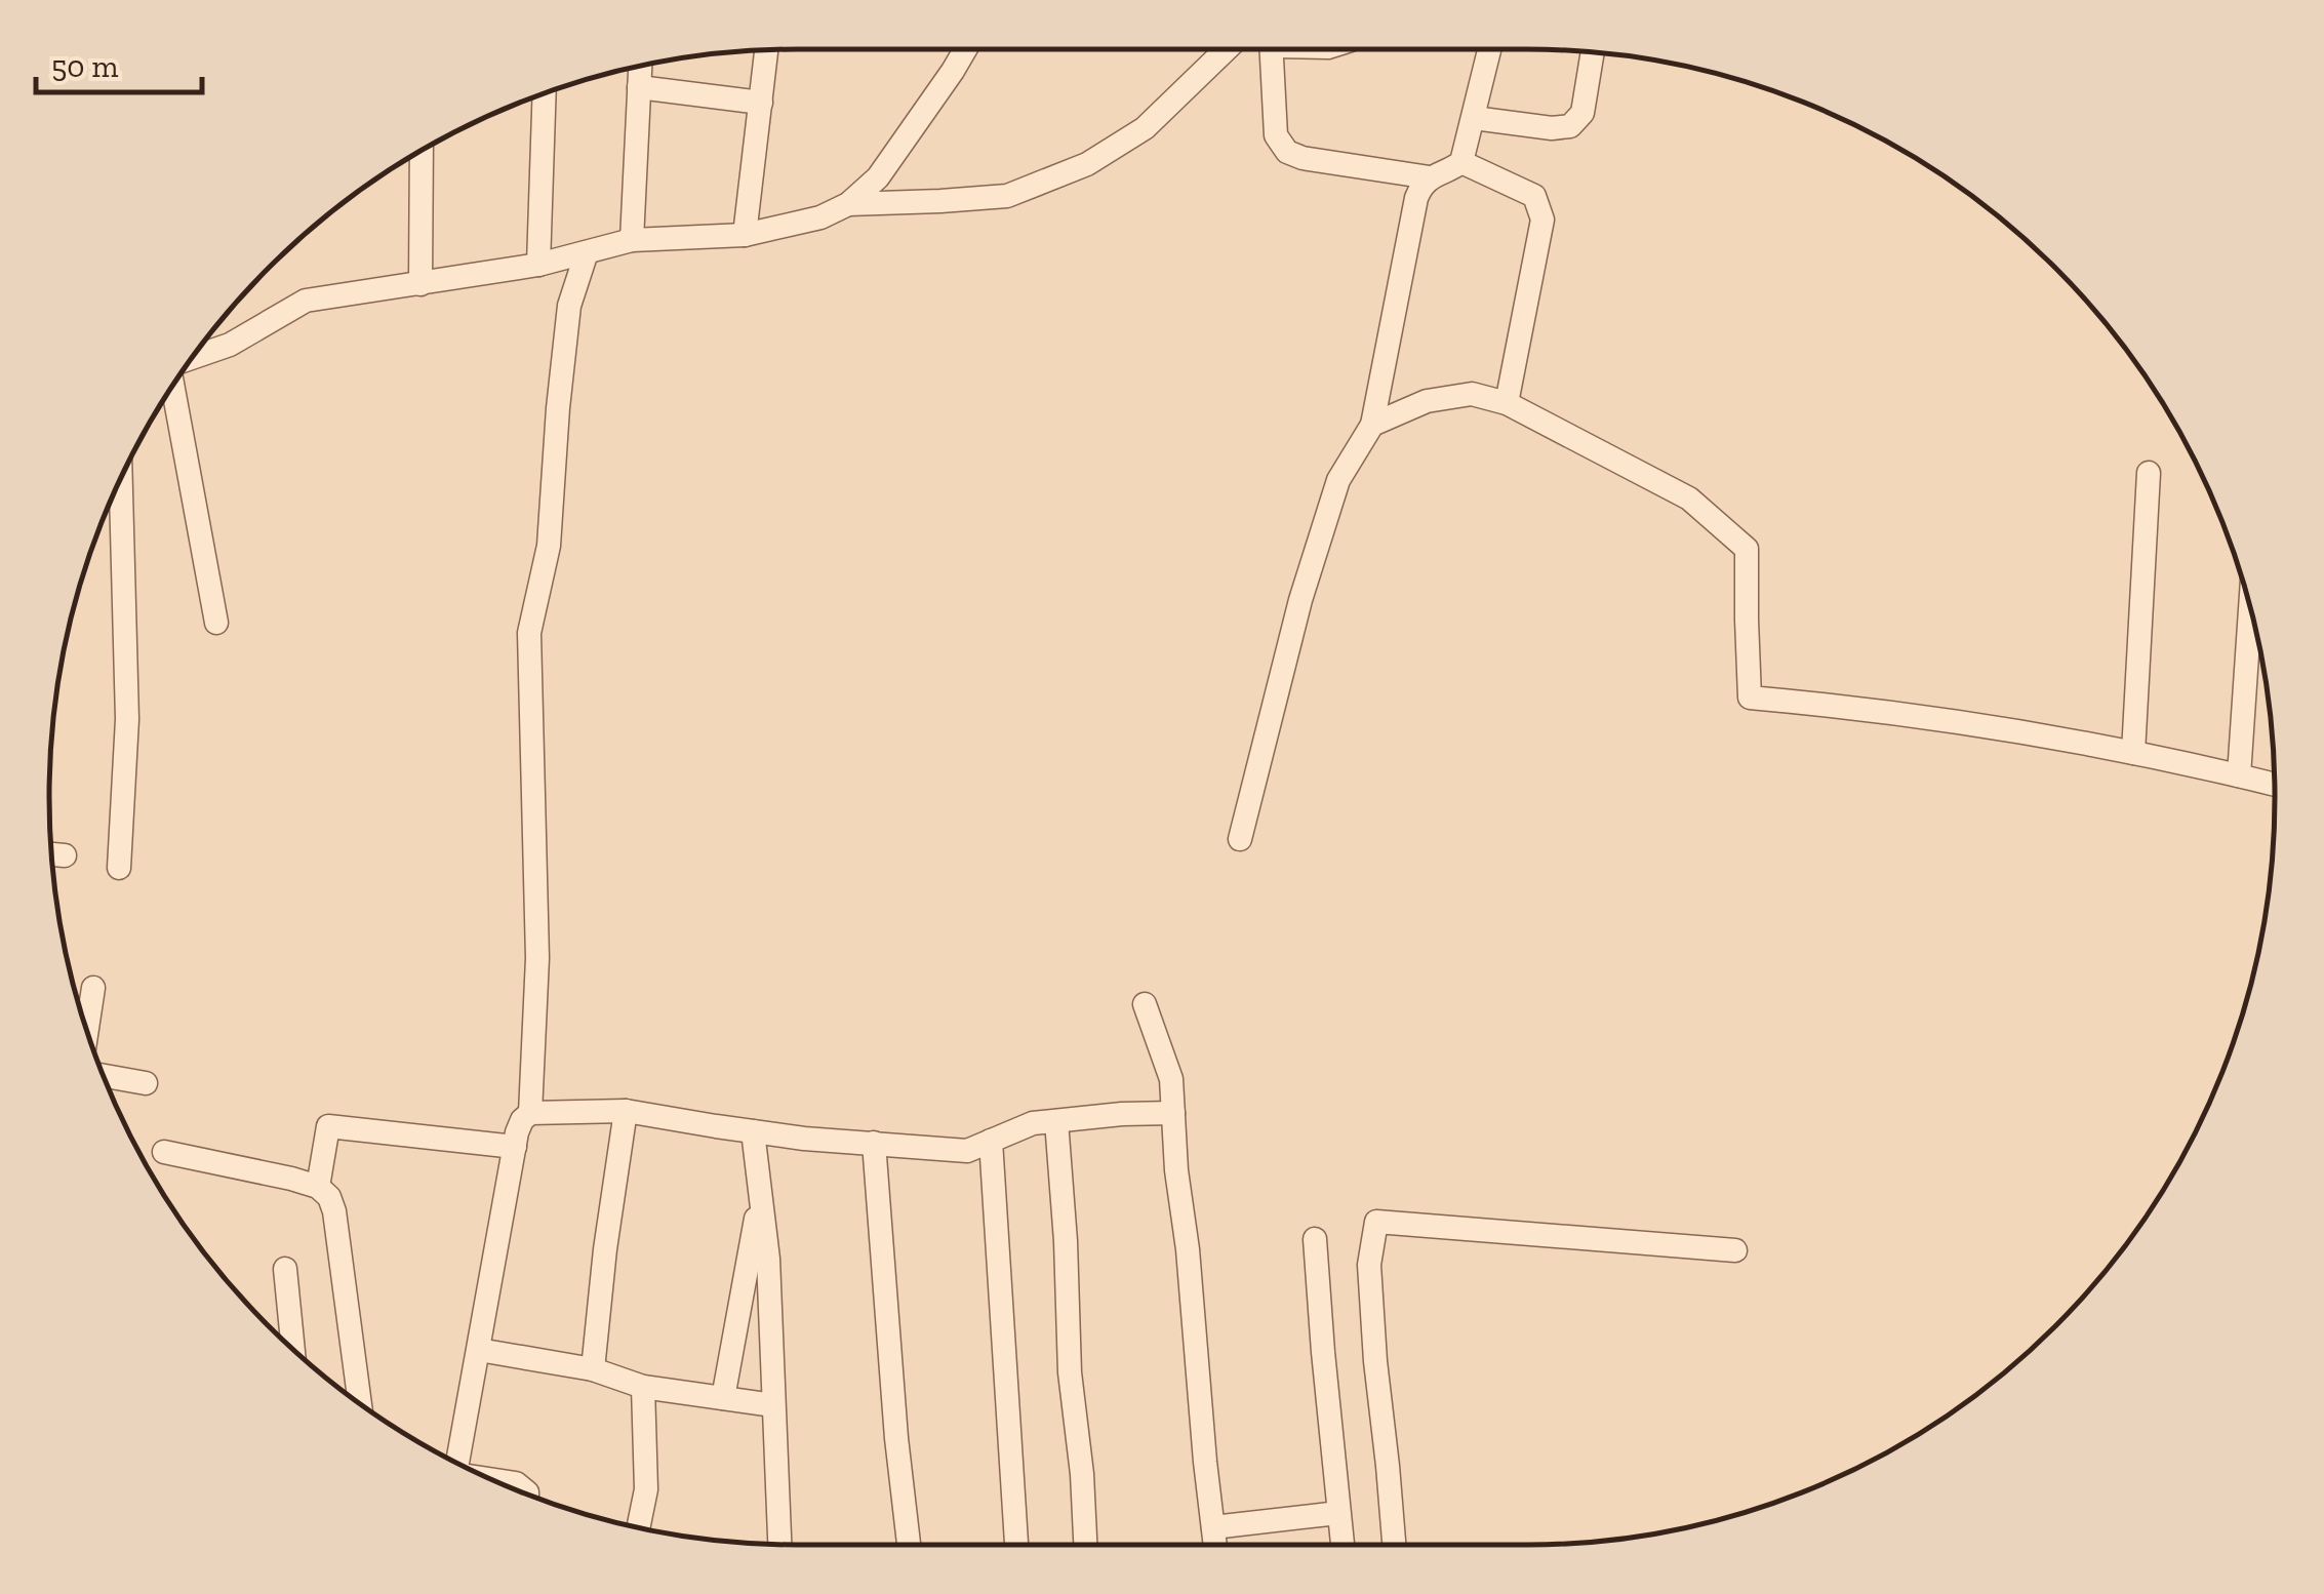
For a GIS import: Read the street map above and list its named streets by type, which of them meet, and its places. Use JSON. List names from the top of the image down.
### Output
{
  "scale_bar": "50 m"
}
